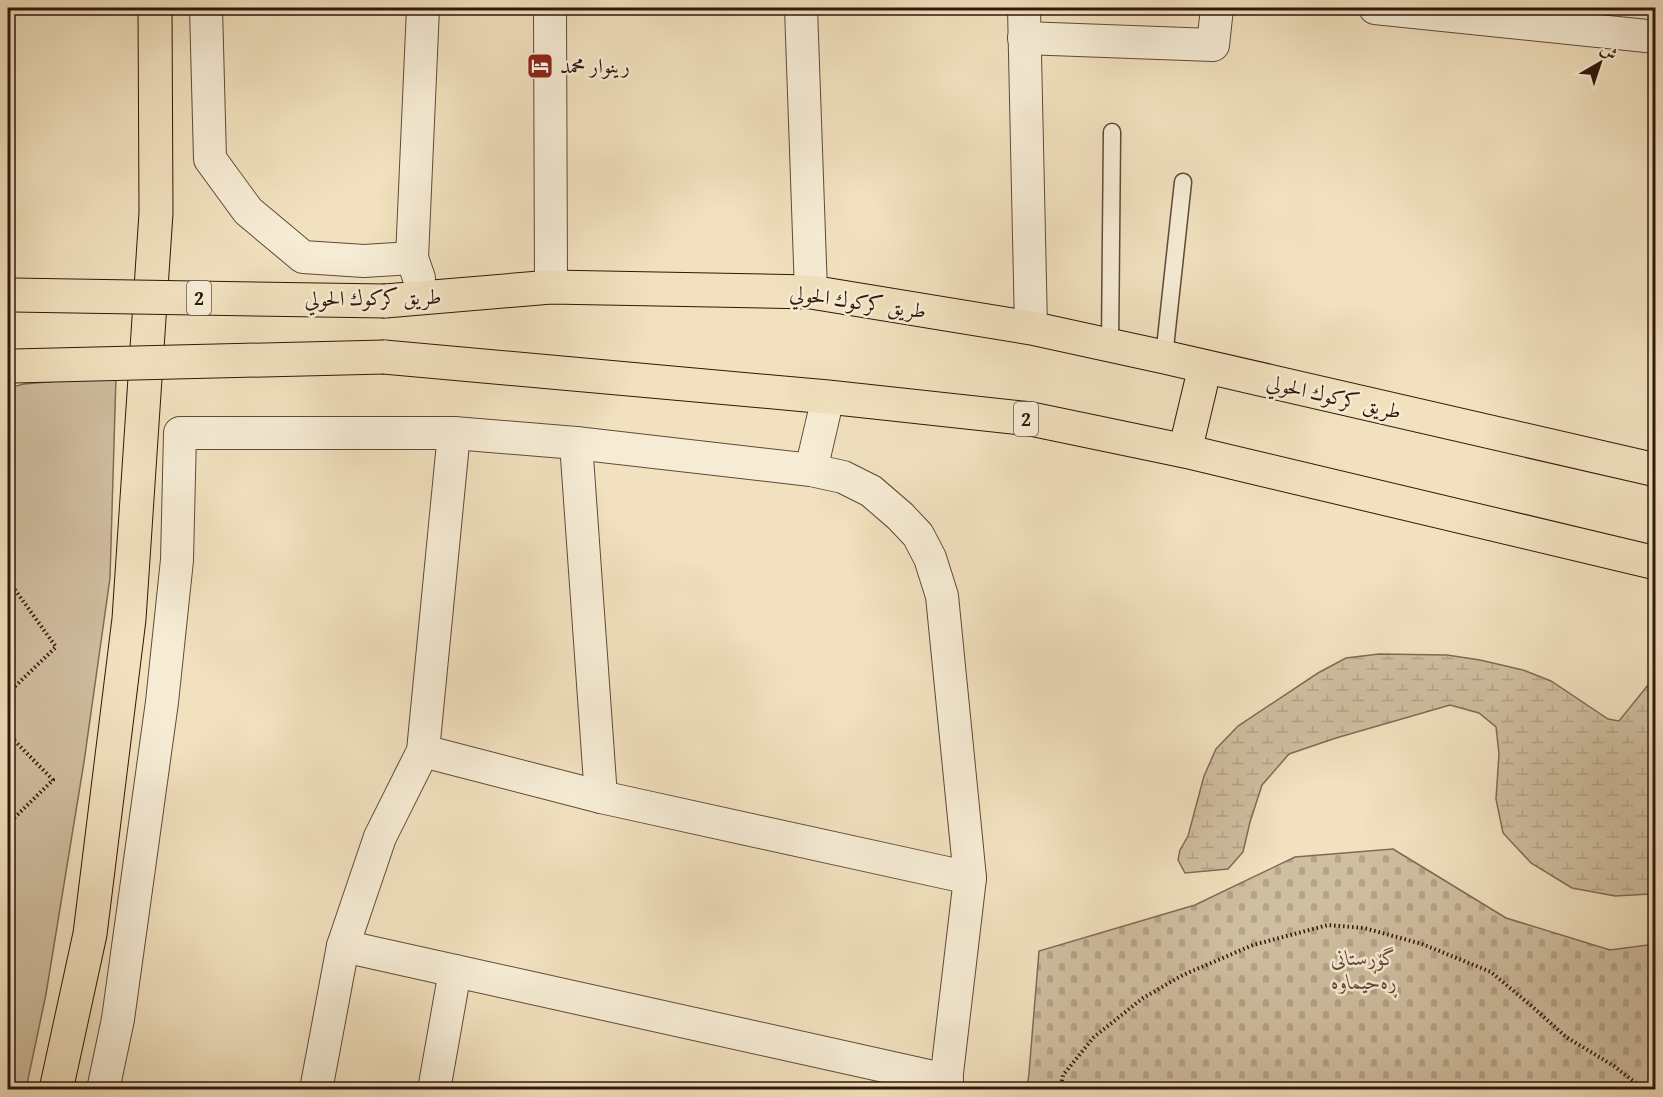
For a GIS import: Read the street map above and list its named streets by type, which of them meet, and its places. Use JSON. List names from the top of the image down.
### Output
{
  "streets": {
    "highway": ["2", "طريق كركوك الحولي"]
  },
  "parks": ["گۆڕستانی ڕەحیماوە"],
  "places": {
    "hotel": ["رينوار محمد"]
  },
  "north": "top right"
}
